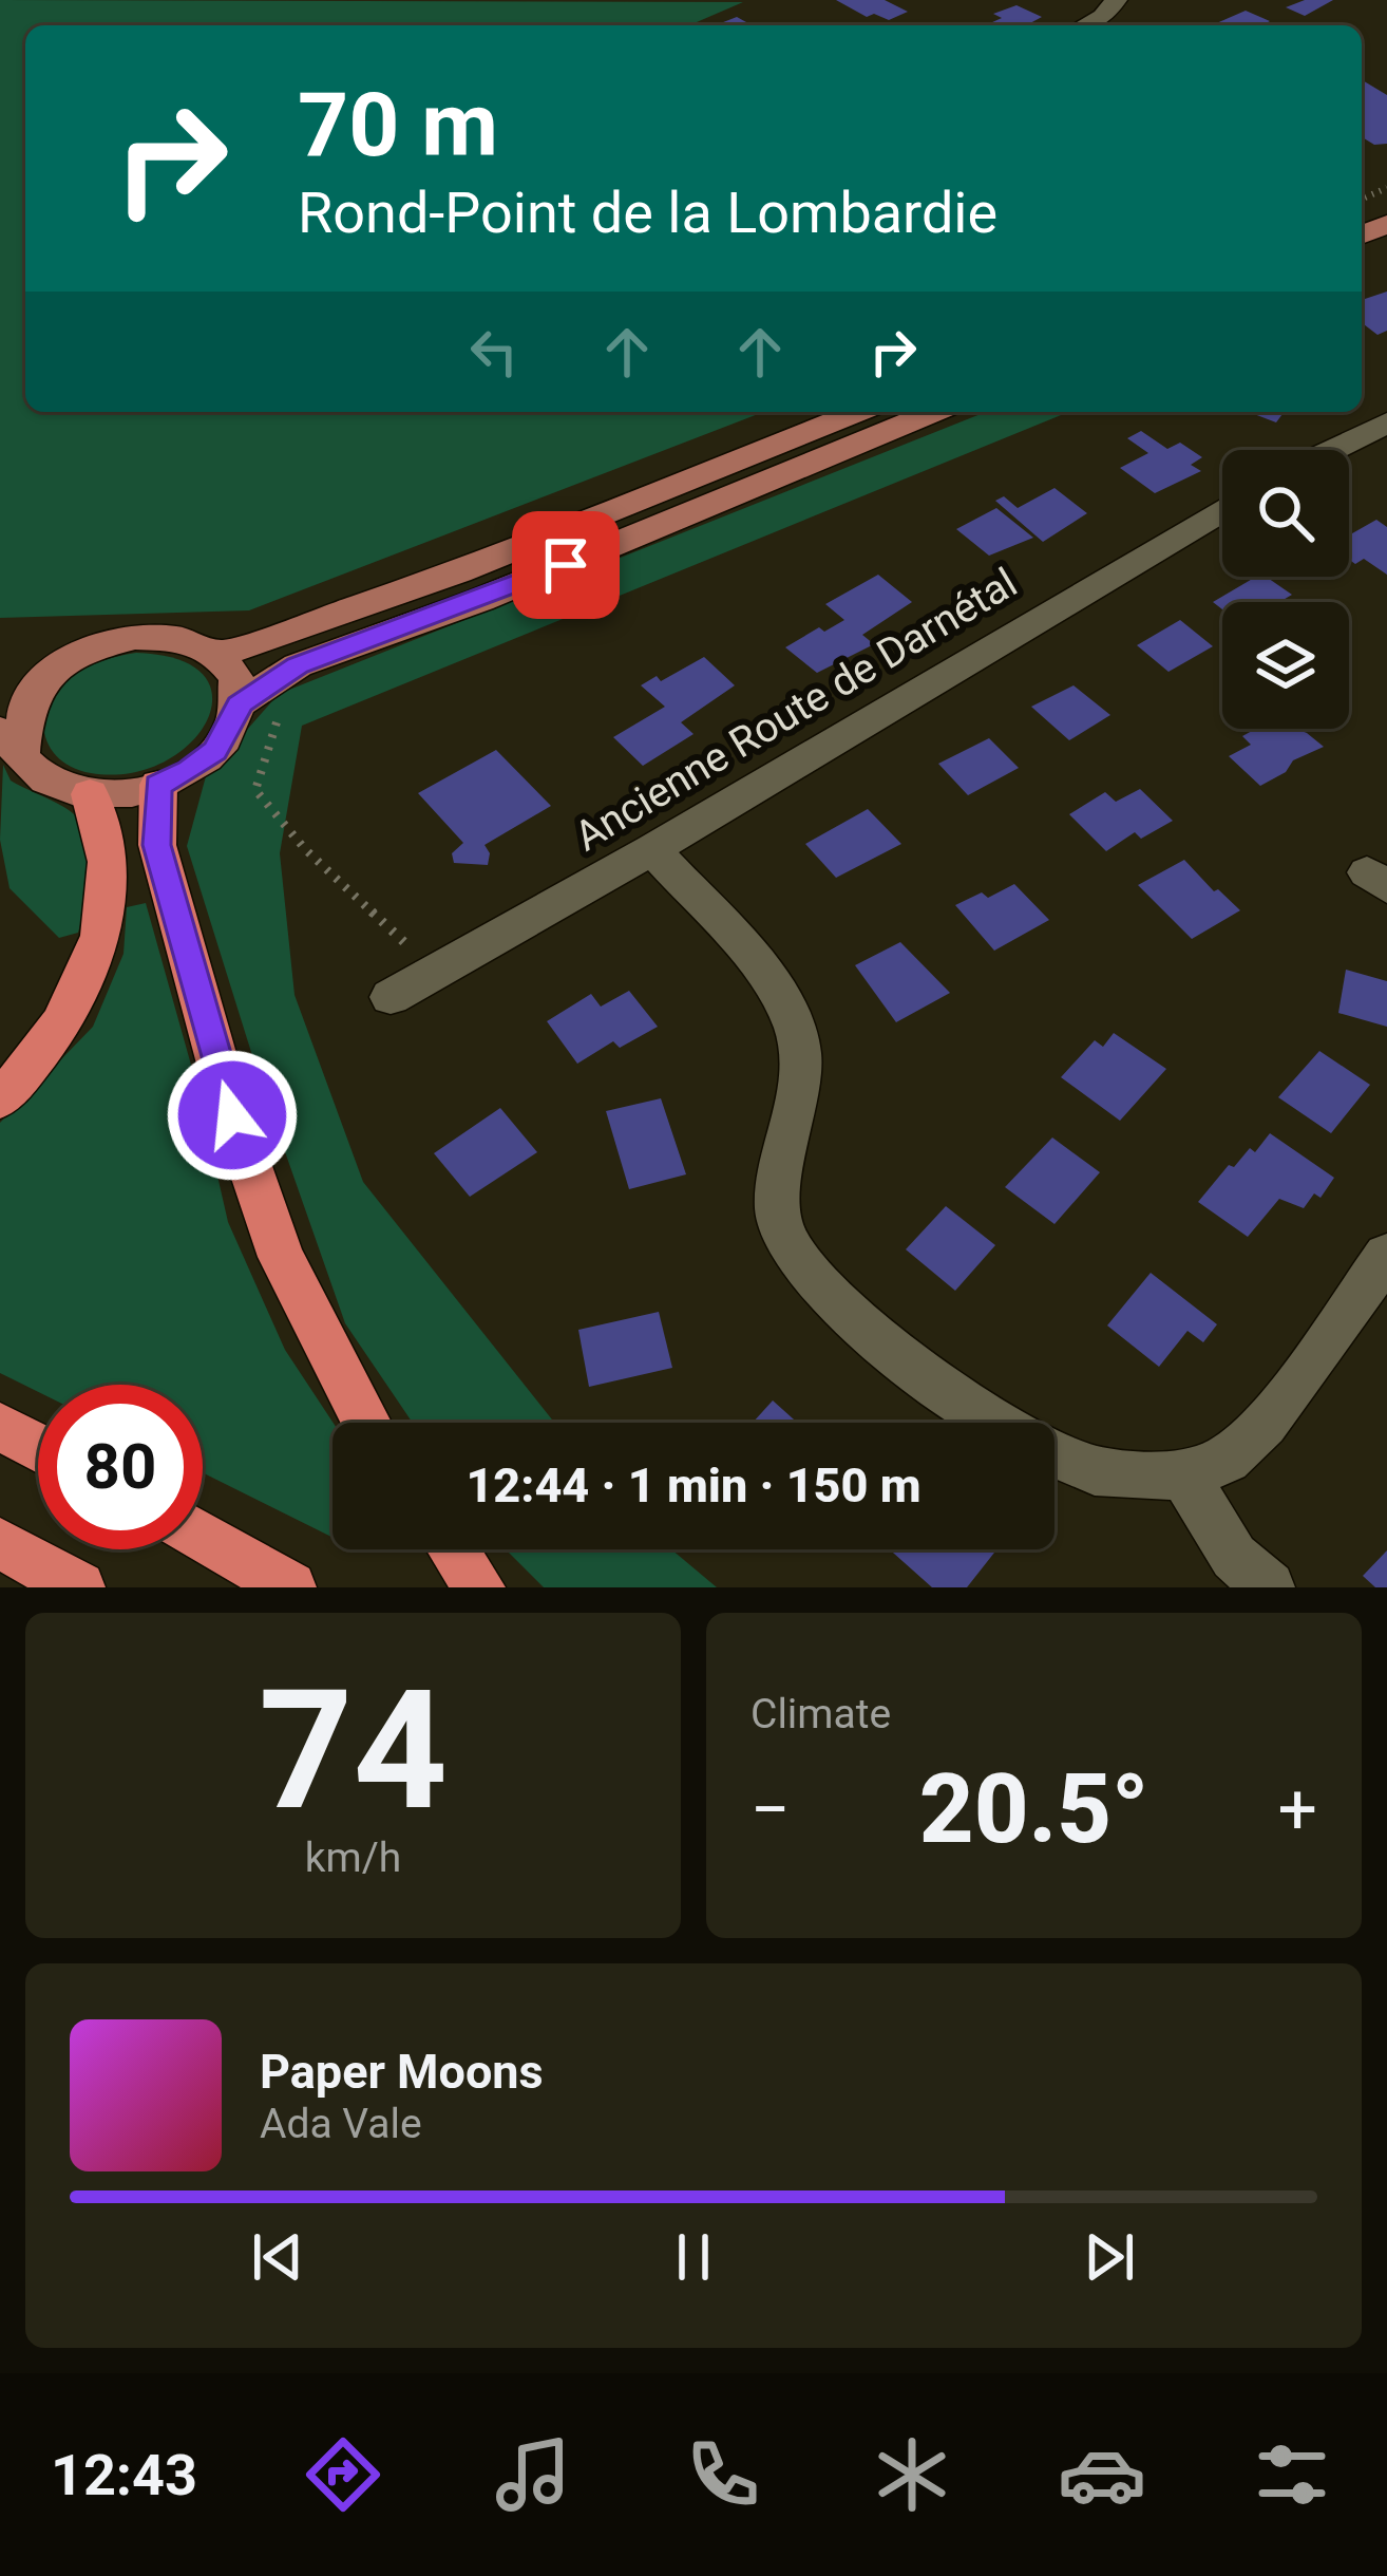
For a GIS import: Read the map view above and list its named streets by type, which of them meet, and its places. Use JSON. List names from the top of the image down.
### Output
{
  "streets": {
    "street": ["Ancienne Route de Darnétal"]
  },
  "page": {
    "turn": ["70 m", "Rond-Point de la Lombardie"],
    "limit": "80",
    "trip": "12:44 · 1 min · 150 m",
    "tile": [
      ["74", "km/h"],
      "Climate"
    ],
    "heat": ["−", "20.5°", "+"],
    "song": ["Paper Moons", "Ada Vale"],
    "tabs": "12:43"
  }
}
